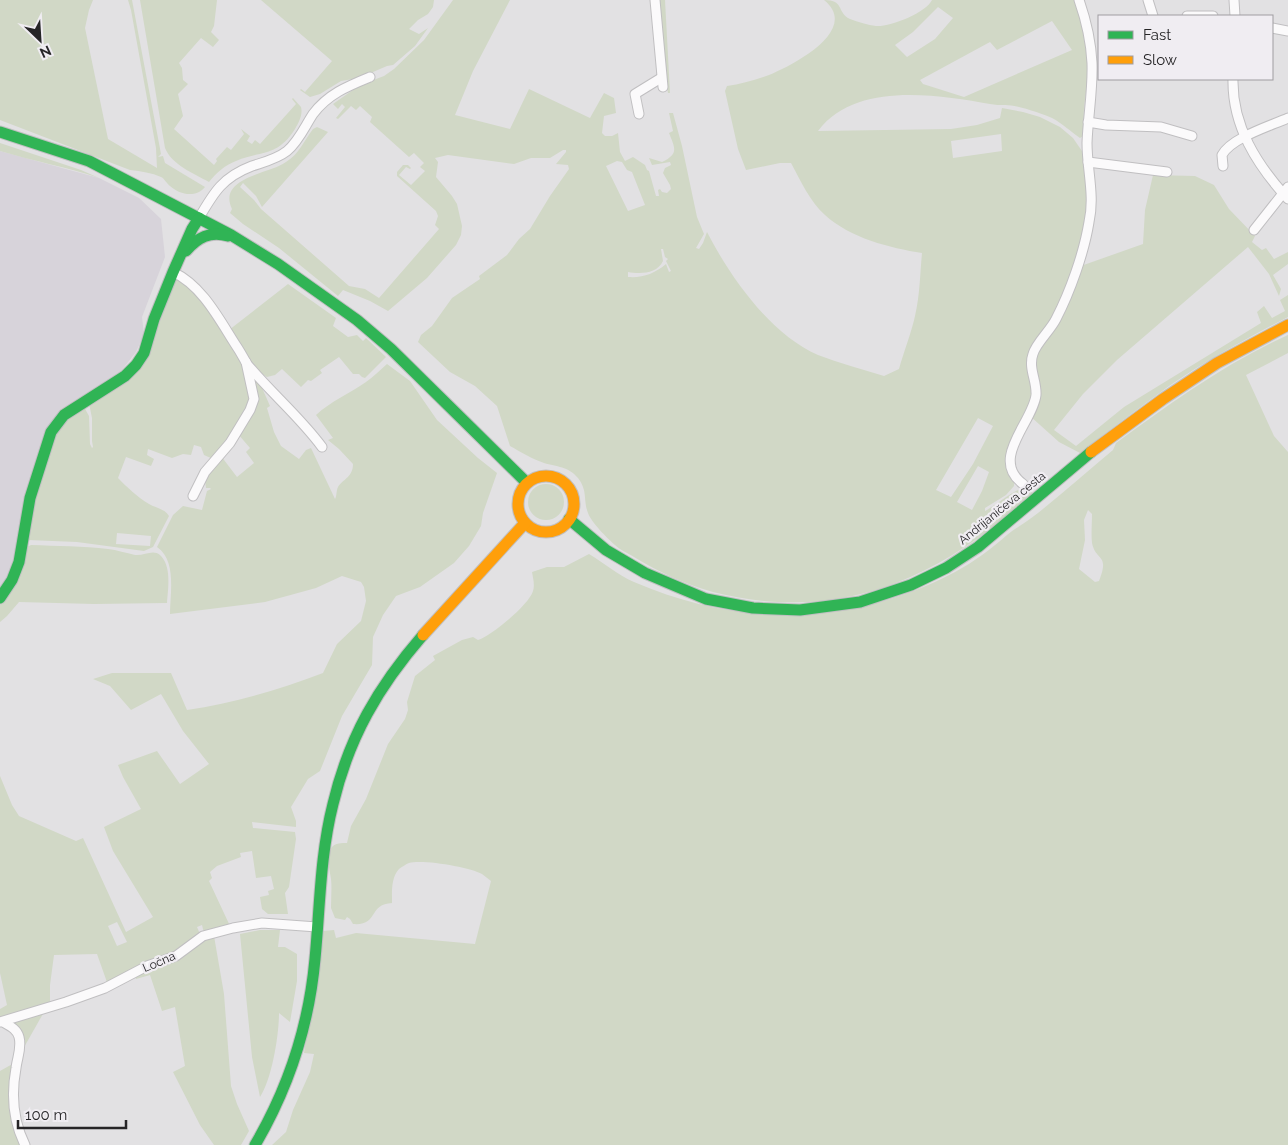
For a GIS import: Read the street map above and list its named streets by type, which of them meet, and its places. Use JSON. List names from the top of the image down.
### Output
{
  "streets": {
    "main road": ["Andrijaničeva cesta"],
    "street": ["Ločna"]
  },
  "legend": ["Fast", "Slow"],
  "scale_bar": "100 m",
  "north": "bottom right"
}
